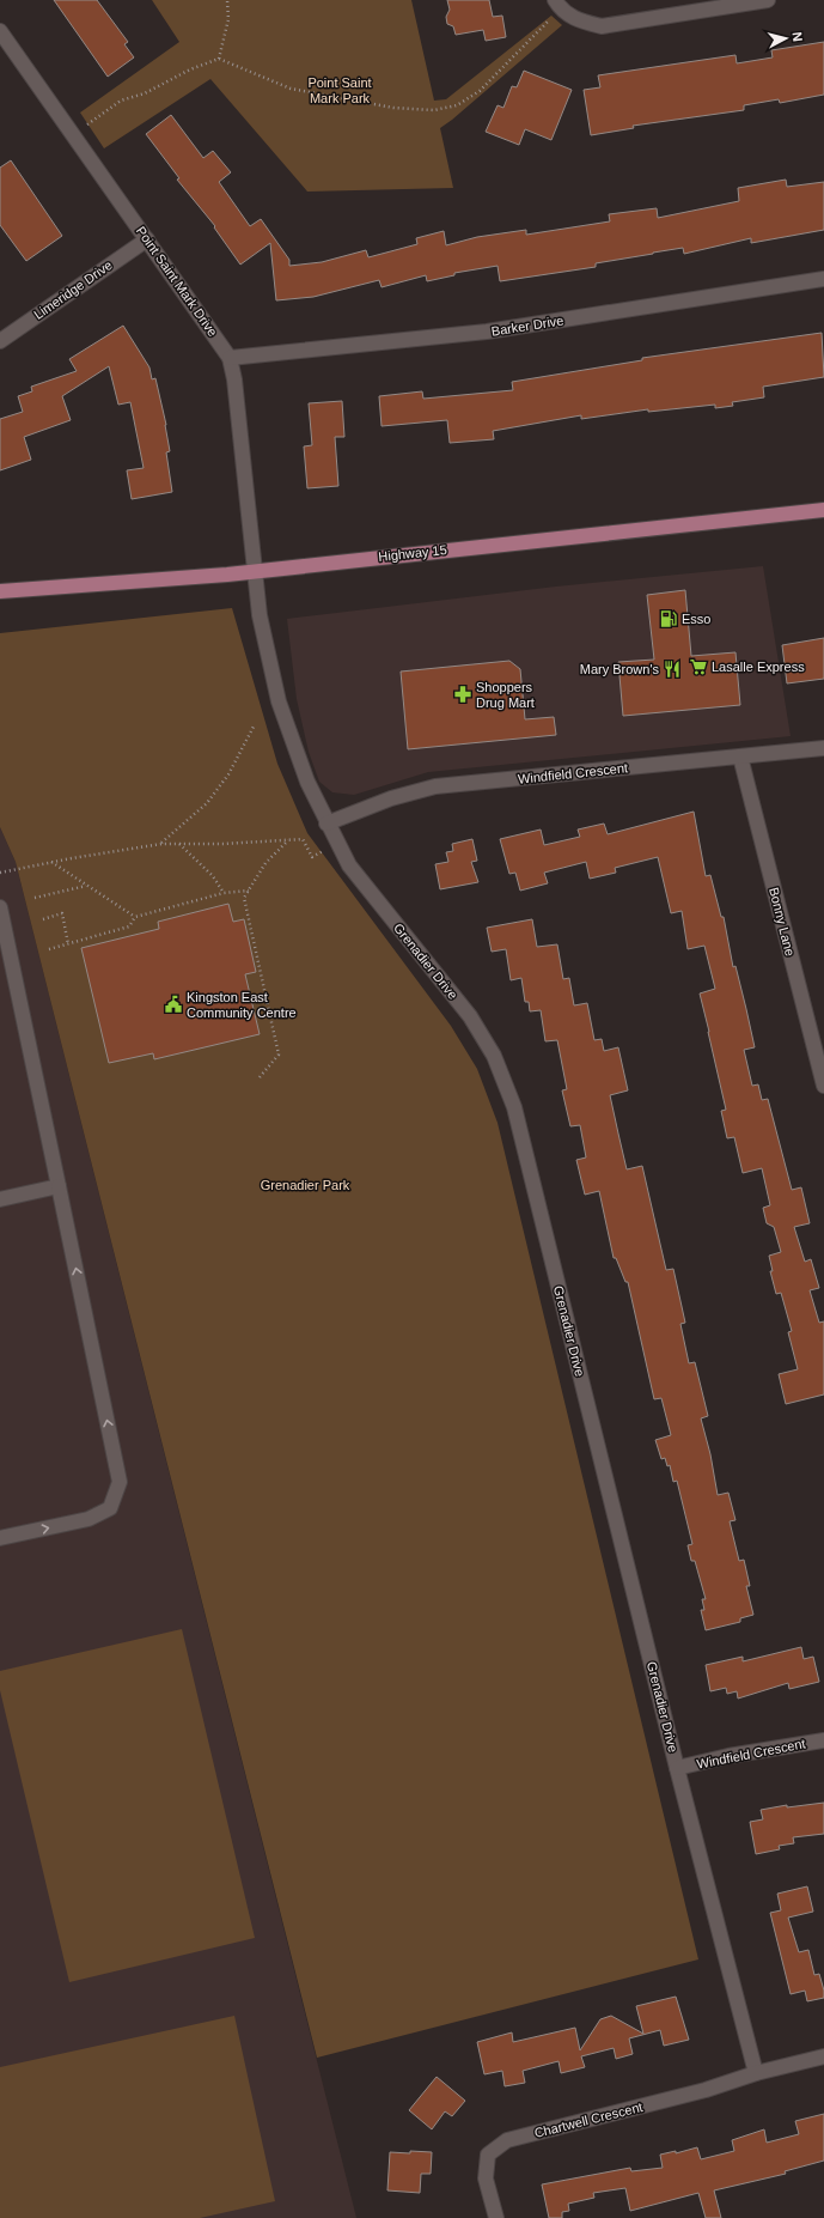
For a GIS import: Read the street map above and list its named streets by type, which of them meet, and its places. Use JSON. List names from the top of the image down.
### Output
{
  "streets": {
    "main road": ["Highway 15"],
    "street": [
      "Point Saint Mark Drive",
      "Limeridge Drive",
      "Barker Drive",
      "Windfield Crescent",
      "Bonny Lane",
      "Grenadier Drive",
      "Chartwell Crescent"
    ]
  },
  "crossings": [
    ["Point Saint Mark Drive", "Limeridge Drive"],
    ["Point Saint Mark Drive", "Barker Drive"],
    ["Point Saint Mark Drive", "Highway 15"],
    ["Point Saint Mark Drive", "Grenadier Drive"],
    ["Highway 15", "Grenadier Drive"],
    ["Windfield Crescent", "Bonny Lane"],
    ["Windfield Crescent", "Grenadier Drive"],
    ["Grenadier Drive", "Chartwell Crescent"]
  ],
  "parks": ["Point Saint Mark Park", "Grenadier Park"],
  "places": {
    "fuel station": ["Esso"],
    "supermarket": ["Lasalle Express"],
    "restaurant": ["Mary Brown's"],
    "pharmacy": ["Shoppers Drug Mart"],
    "public building": ["Kingston East Community Centre"]
  },
  "north": "right"
}
